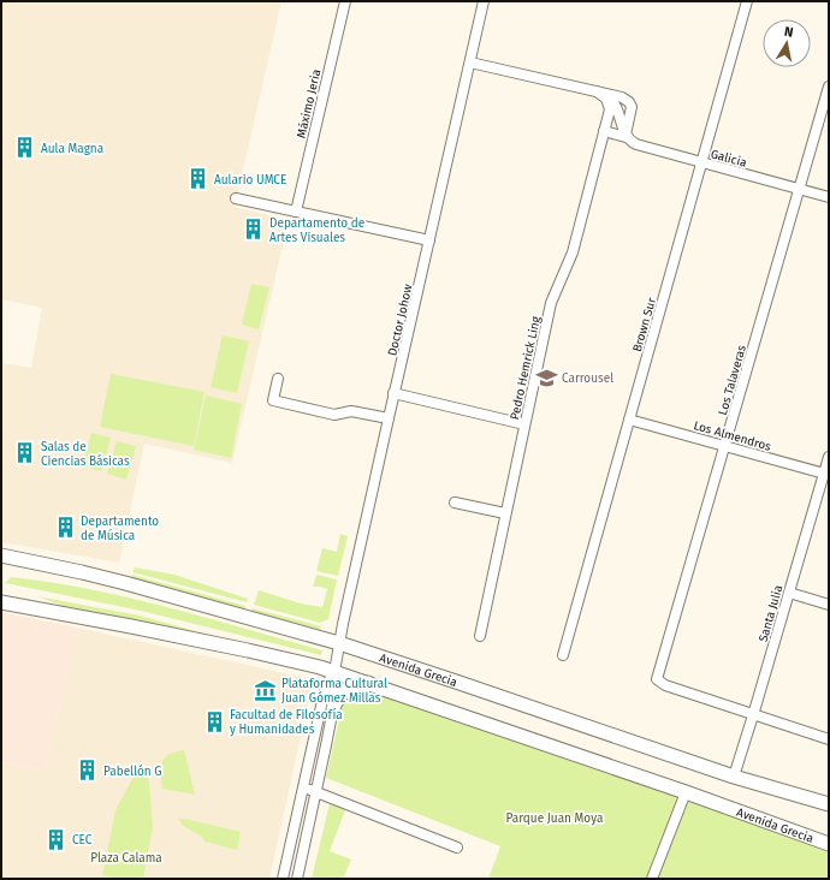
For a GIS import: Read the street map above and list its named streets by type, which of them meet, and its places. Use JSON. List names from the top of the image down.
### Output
{
  "streets": {
    "main road": ["Avenida Grecia"],
    "street": [
      "Máximo Jeria",
      "Galicia",
      "Doctor Johow",
      "Brown Sur",
      "Pedro Hemrick Ling",
      "Los Talaveras",
      "Los Almendros",
      "Santa Julia"
    ]
  },
  "crossings": [
    ["Galicia", "Brown Sur"],
    ["Galicia", "Pedro Hemrick Ling"],
    ["Galicia", "Los Talaveras"],
    ["Doctor Johow", "Avenida Grecia"],
    ["Brown Sur", "Los Almendros"],
    ["Los Talaveras", "Los Almendros"],
    ["Los Talaveras", "Santa Julia"],
    ["Los Almendros", "Santa Julia"],
    ["Santa Julia", "Avenida Grecia"]
  ],
  "parks": ["Parque Juan Moya", "Plaza Calama"],
  "places": {
    "building": [
      "Aula Magna",
      "Aulario UMCE",
      "Departamento de Artes Visuales",
      "Salas de Ciencias Básicas",
      "Departamento de Música",
      "Facultad de Filosofía y Humanidades",
      "Pabellón G",
      "CEC"
    ],
    "school or university": ["Carrousel"],
    "museum": ["Plataforma Cultural Juan Gómez Millas"]
  },
  "north": "top"
}
